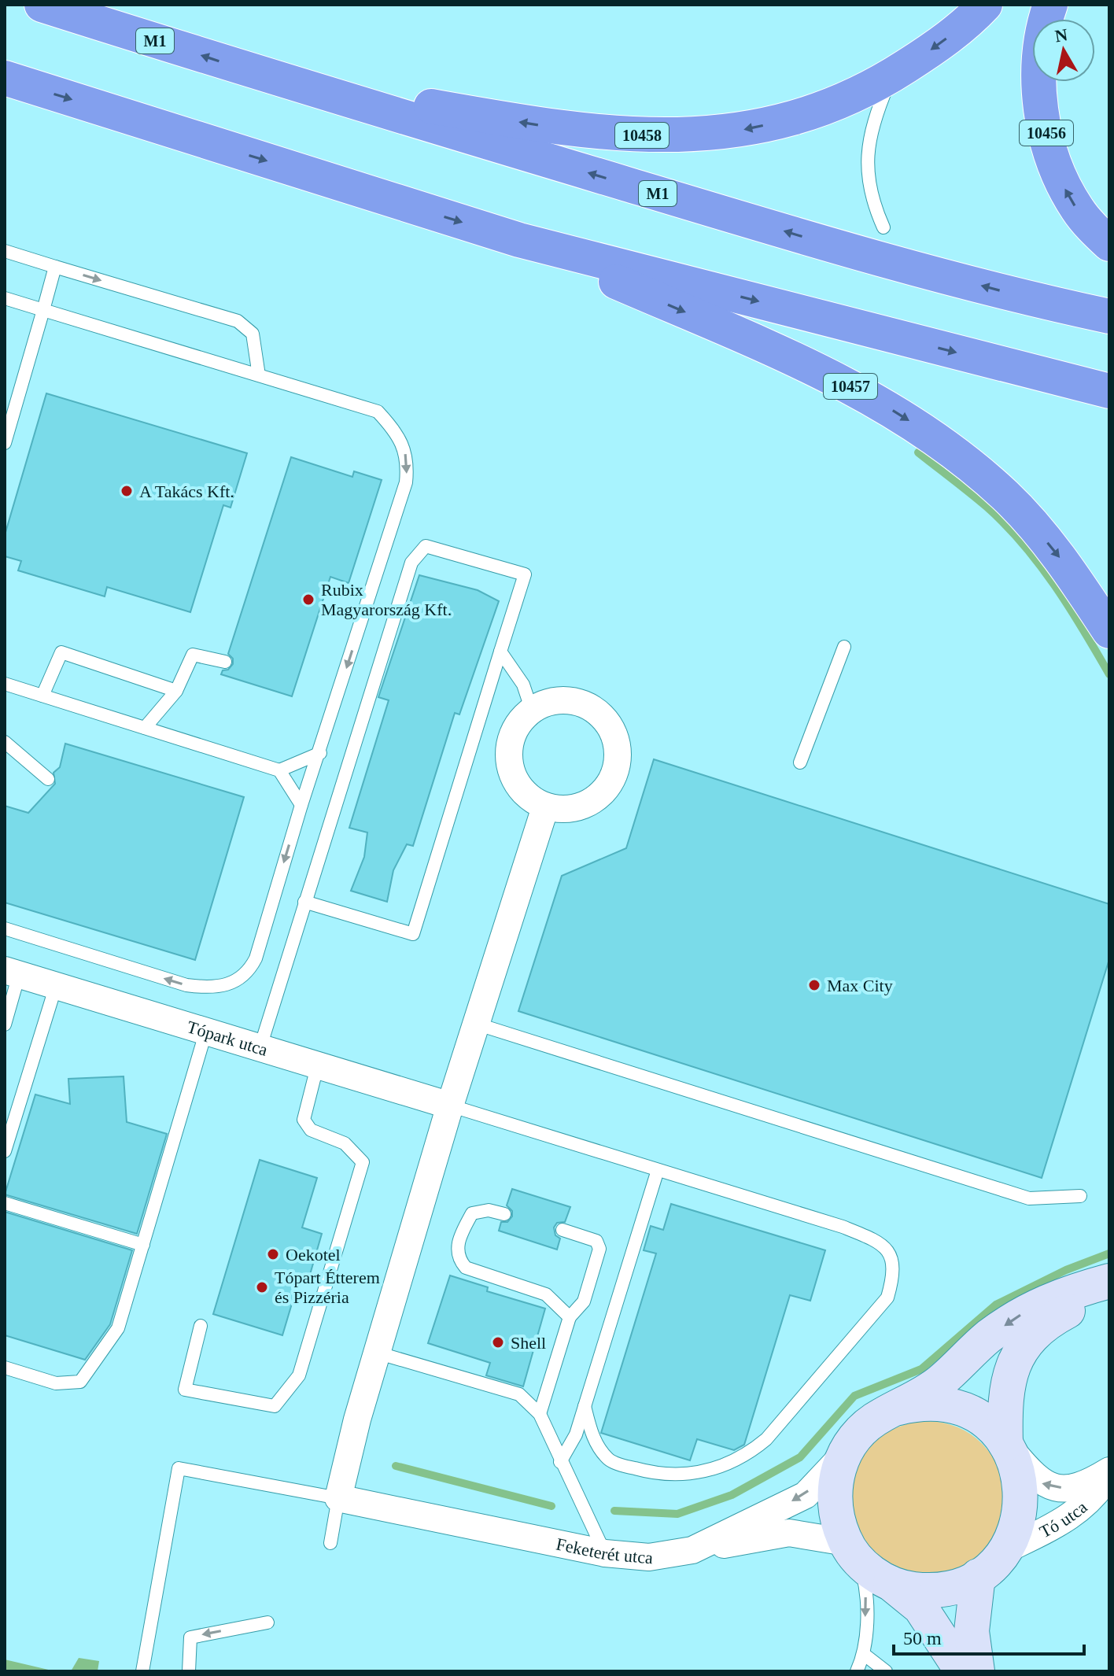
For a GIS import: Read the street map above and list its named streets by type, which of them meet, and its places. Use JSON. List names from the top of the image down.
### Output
{
  "streets": {
    "highway": [
      "M1",
      "10456",
      "10458",
      "10457"
    ],
    "street": ["Tópark utca", "Tó utca", "Feketerét utca"]
  },
  "crossings": [
    ["M1", "10458"],
    ["Tó utca", "Feketerét utca"]
  ],
  "one_way": ["Tó utca"],
  "places": [
    "A Takács Kft.",
    "Rubix Magyarország Kft.",
    "Max City",
    "Oekotel",
    "Tópart Étterem és Pizzéria",
    "Shell"
  ],
  "scale_bar": "50 m",
  "north": "top"
}
